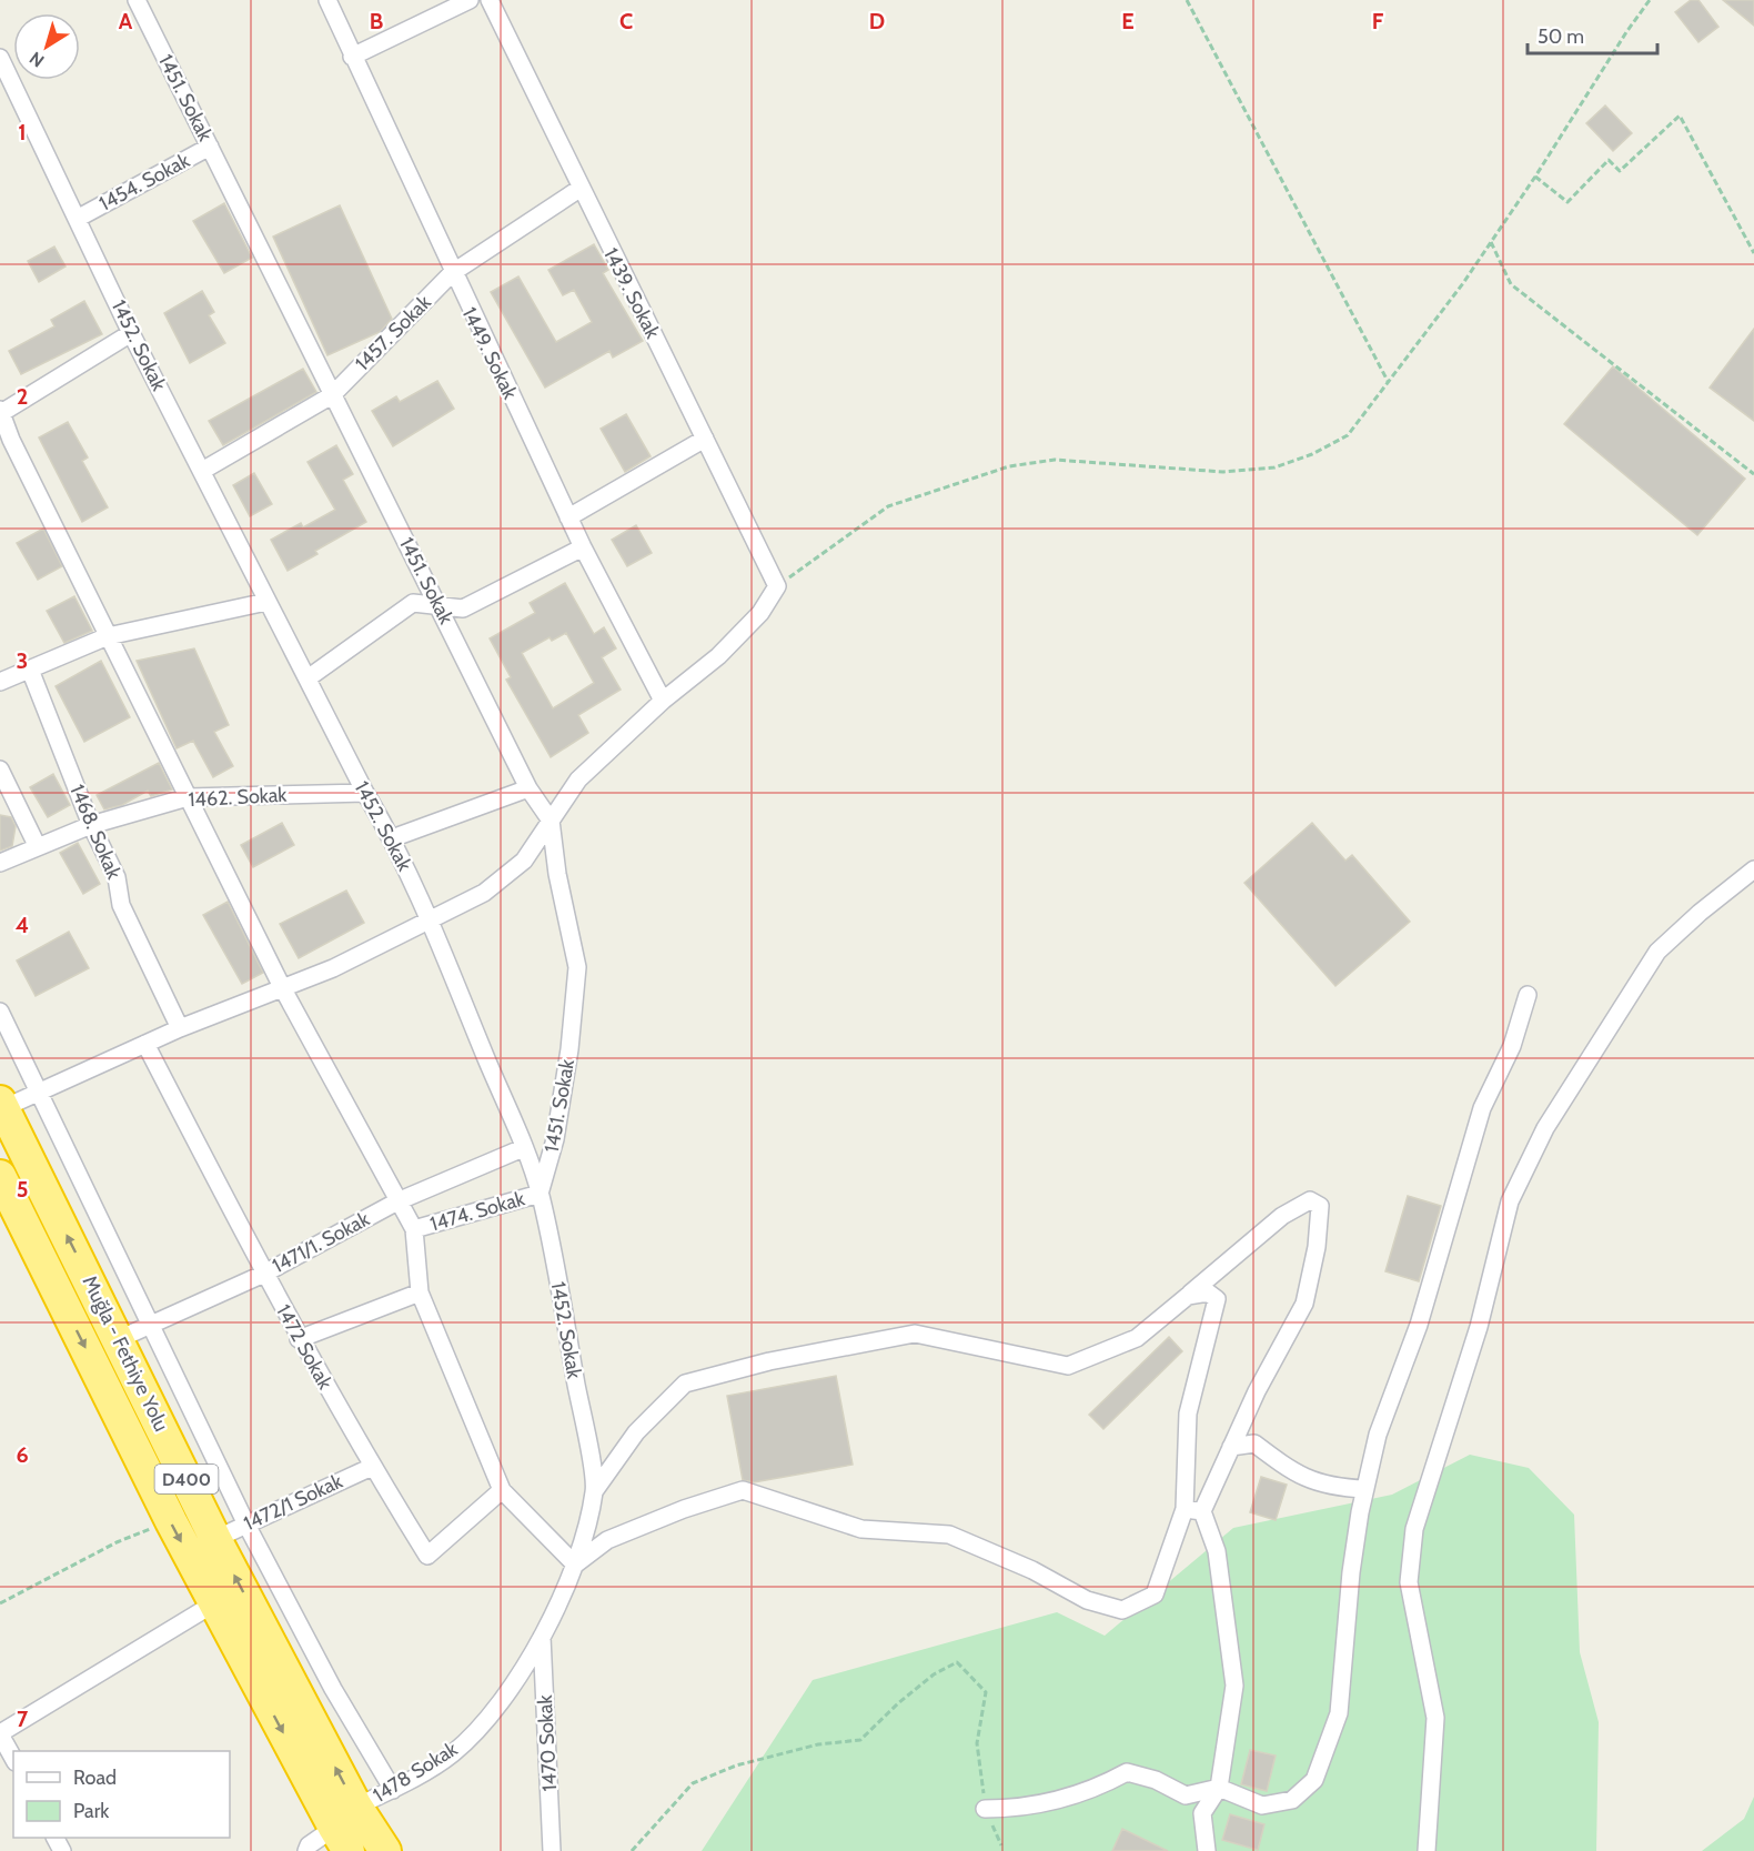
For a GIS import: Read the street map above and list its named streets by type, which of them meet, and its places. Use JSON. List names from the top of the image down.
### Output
{
  "streets": {
    "highway": ["Muğla - Fethiye Yolu", "D400"],
    "street": [
      "1451. Sokak",
      "1454. Sokak",
      "1439. Sokak",
      "1457. Sokak",
      "1452. Sokak",
      "1449. Sokak",
      "1462. Sokak",
      "1468. Sokak",
      "1474. Sokak",
      "1471/1. Sokak",
      "1472 Sokak",
      "1472/1 Sokak",
      "1470 Sokak",
      "1478 Sokak"
    ]
  },
  "crossings": [
    ["1451. Sokak", "1454. Sokak"],
    ["1451. Sokak", "1457. Sokak"],
    ["1451. Sokak", "1452. Sokak"],
    ["1451. Sokak", "1474. Sokak"],
    ["1454. Sokak", "1452. Sokak"],
    ["1439. Sokak", "1457. Sokak"],
    ["1457. Sokak", "1452. Sokak"],
    ["1457. Sokak", "1449. Sokak"],
    ["1452. Sokak", "1462. Sokak"],
    ["1452. Sokak", "1474. Sokak"],
    ["1452. Sokak", "1471/1. Sokak"],
    ["1452. Sokak", "1470 Sokak"],
    ["1452. Sokak", "1478 Sokak"],
    ["1462. Sokak", "1468. Sokak"],
    ["1471/1. Sokak", "1472 Sokak"],
    ["1471/1. Sokak", "Muğla - Fethiye Yolu"],
    ["1472 Sokak", "1472/1 Sokak"],
    ["Muğla - Fethiye Yolu", "1472/1 Sokak"],
    ["Muğla - Fethiye Yolu", "1478 Sokak"],
    ["1470 Sokak", "1478 Sokak"]
  ],
  "legend": ["Road", "Park"],
  "scale_bar": "50 m",
  "north": "bottom left",
  "grid": {
    "columns": [
      "A",
      "B",
      "C",
      "D",
      "E",
      "F"
    ],
    "rows": [
      "1",
      "2",
      "3",
      "4",
      "5",
      "6",
      "7"
    ]
  }
}
